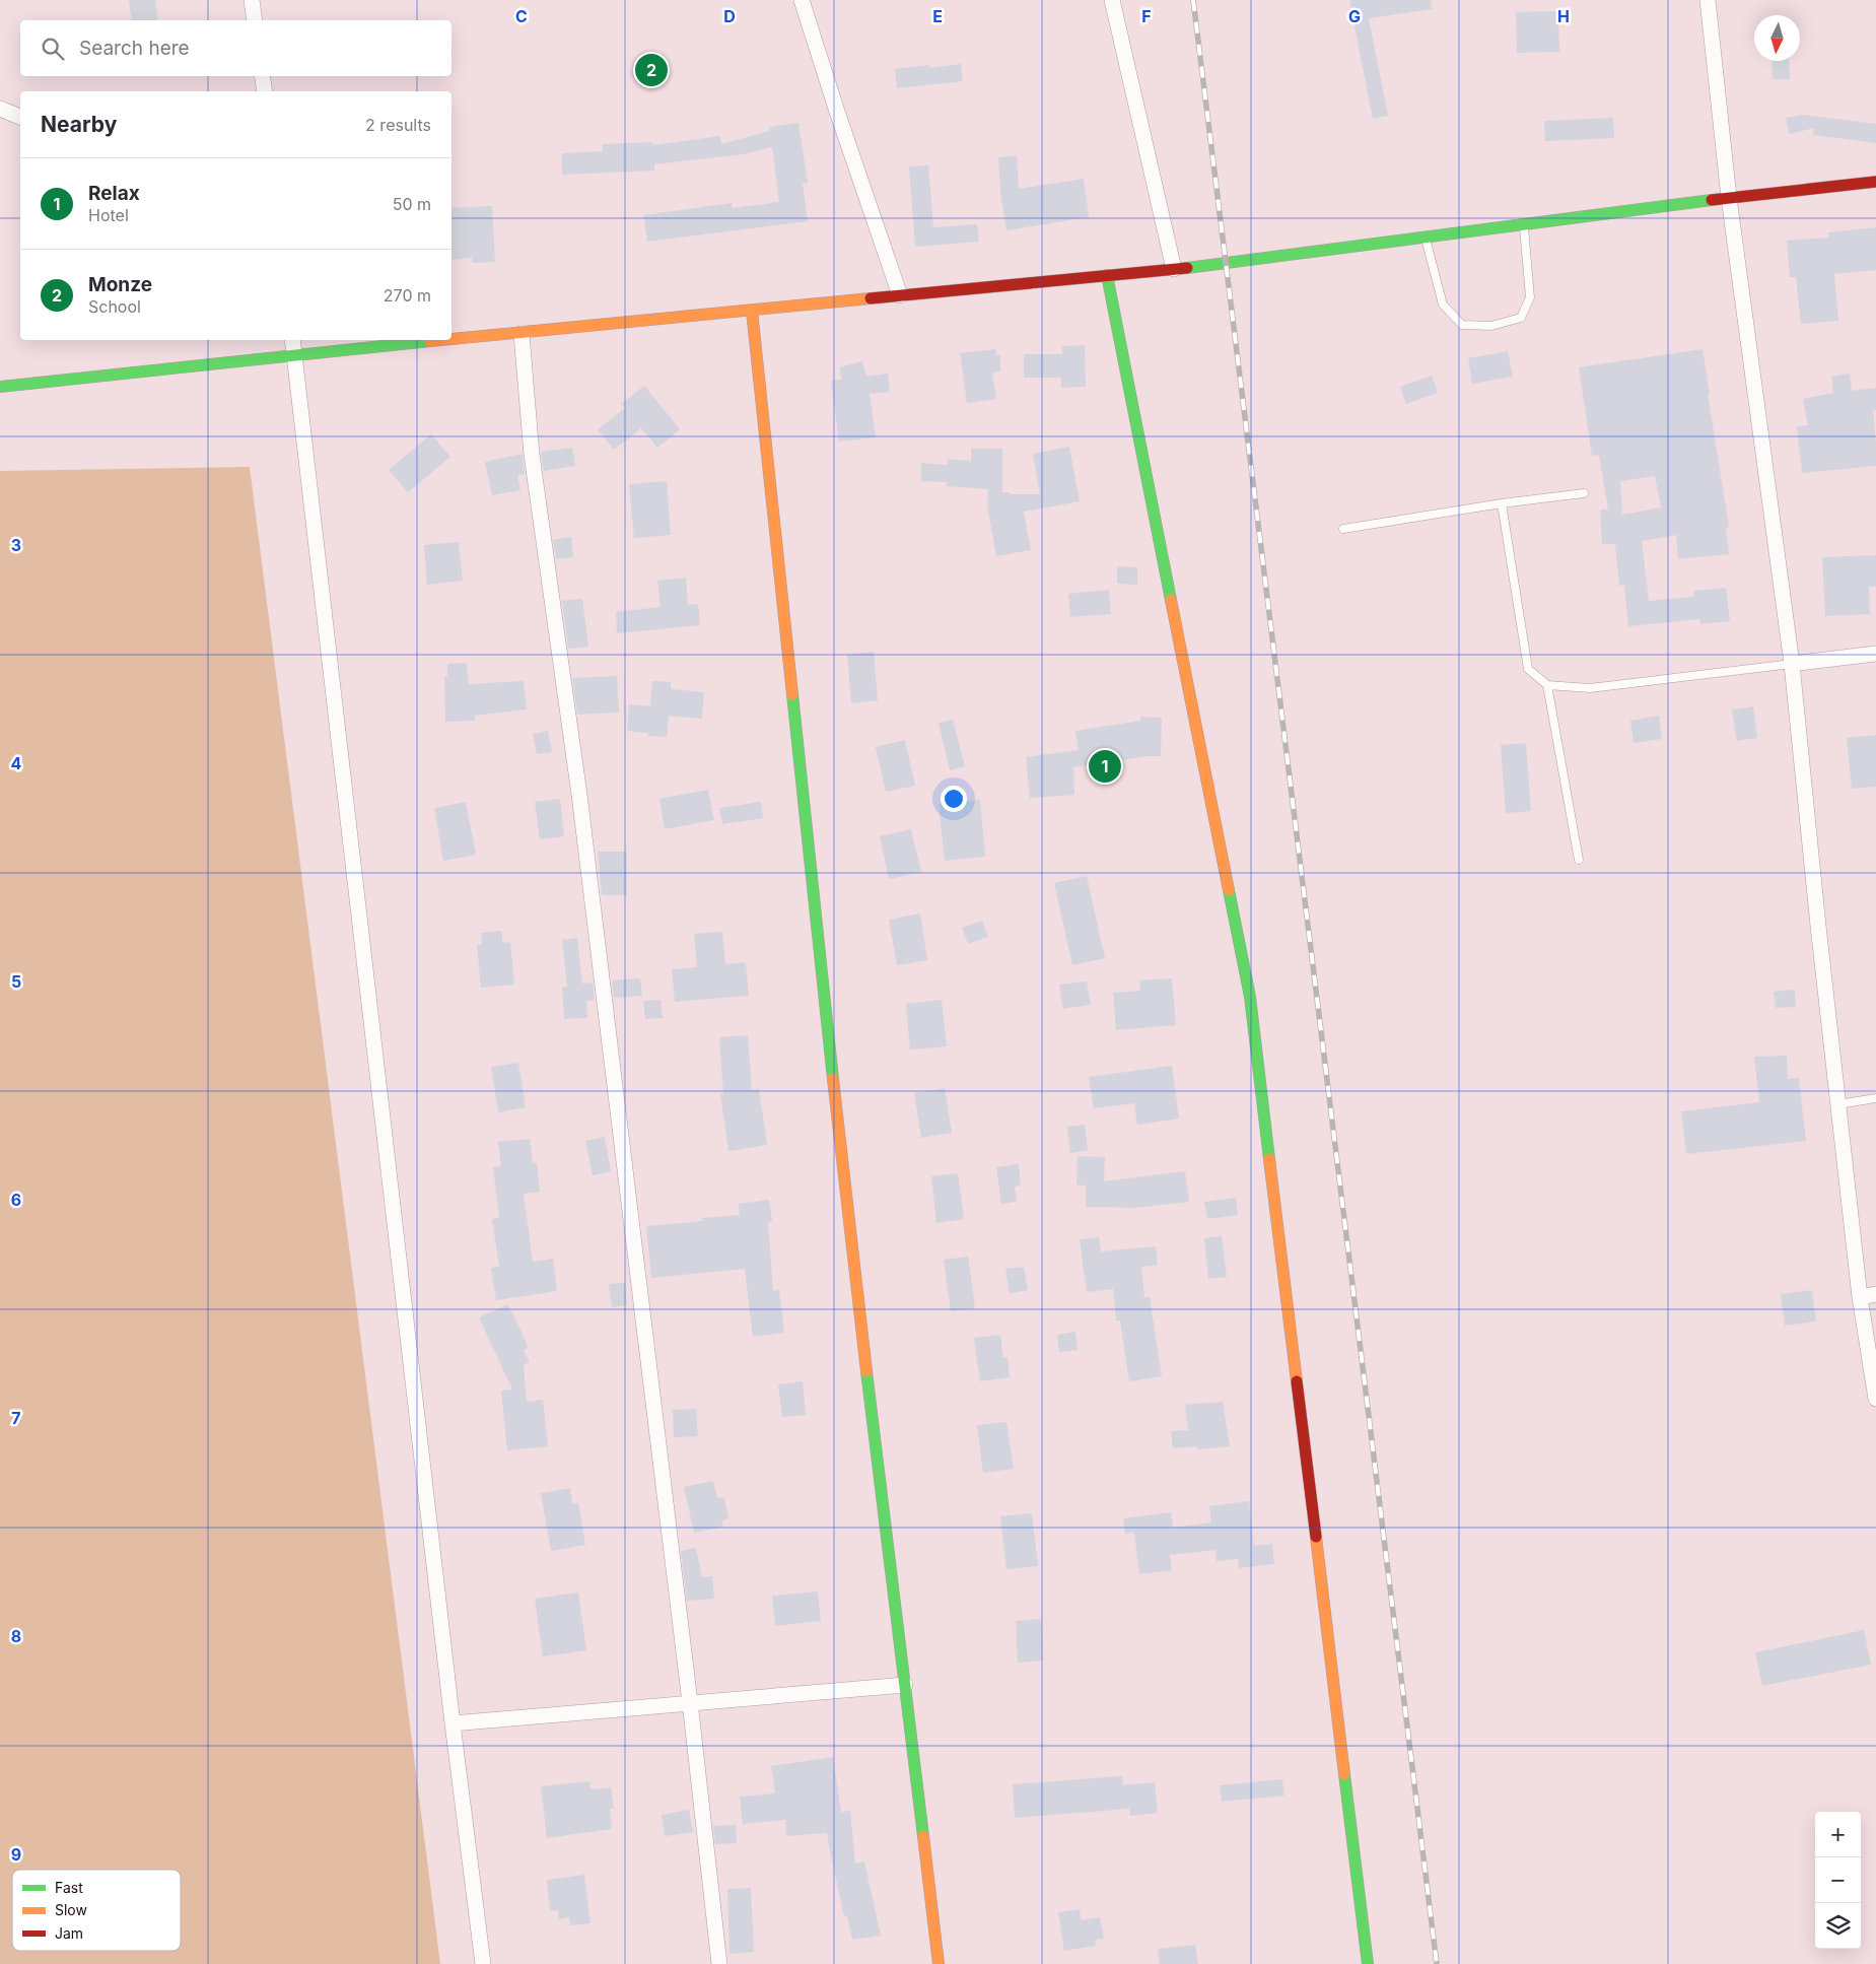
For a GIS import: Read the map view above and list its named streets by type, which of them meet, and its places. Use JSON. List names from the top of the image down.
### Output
{
  "legend": ["Fast", "Slow", "Jam"],
  "north": "bottom",
  "page": {
    "search": "Search here",
    "pins": ["2", "1"],
    "heading": ["Nearby", "2 results"],
    "list": [
      {
        "mark": "1",
        "name": "Relax",
        "note": "Hotel",
        "value": "50 m"
      },
      {
        "mark": "2",
        "name": "Monze",
        "note": "School",
        "value": "270 m"
      }
    ],
    "map_buttons": ["+", "−"]
  },
  "grid": {
    "columns": [
      "C",
      "D",
      "E",
      "F",
      "G",
      "H"
    ],
    "rows": [
      "3",
      "4",
      "5",
      "6",
      "7",
      "8",
      "9"
    ]
  }
}
